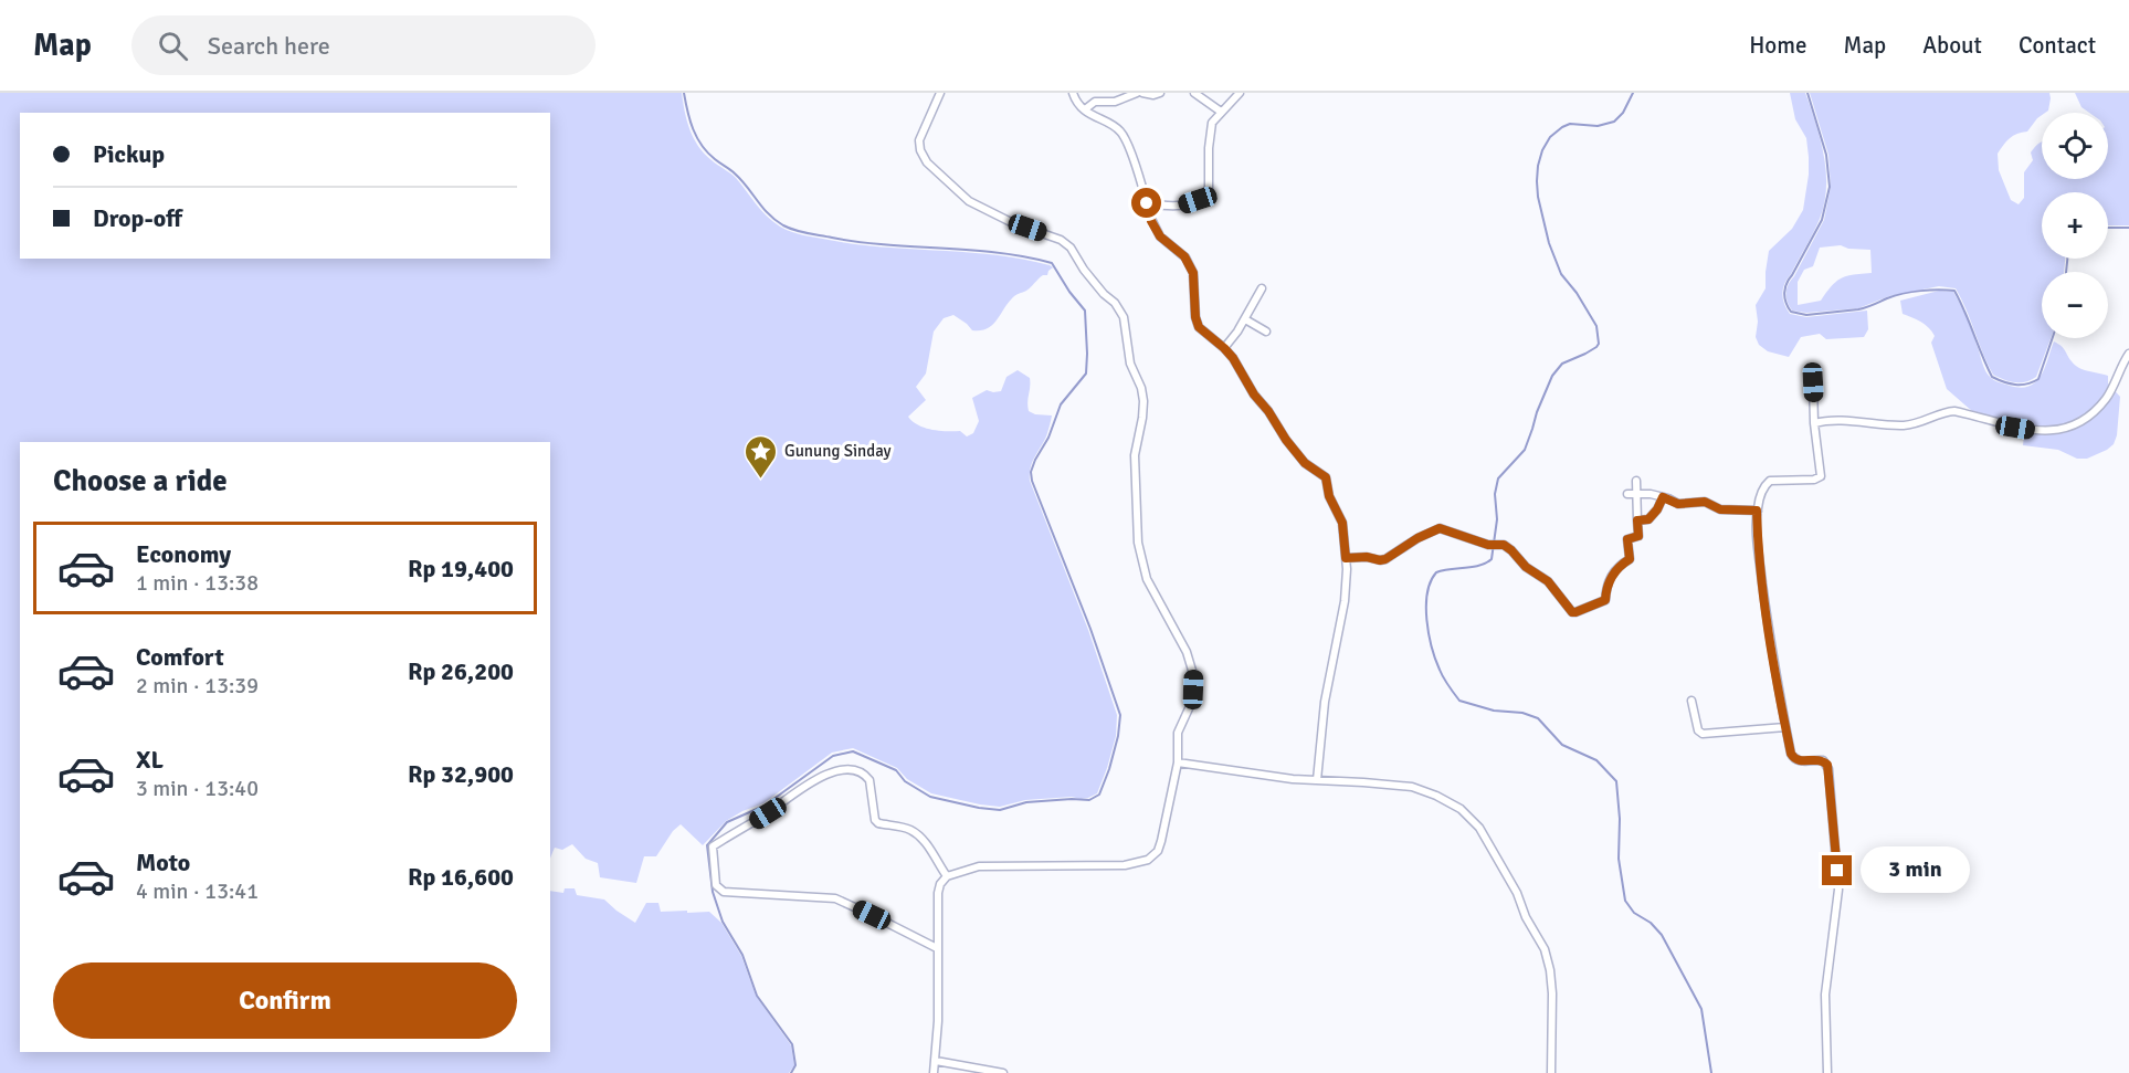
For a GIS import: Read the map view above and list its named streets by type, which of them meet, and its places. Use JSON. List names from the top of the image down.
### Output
{
  "places": {
    "place": ["Gunung Sinday"]
  },
  "page": {
    "header": "Map",
    "search": "Search here",
    "nav": [
      "Home",
      "Map",
      "About",
      "Contact"
    ],
    "map_buttons": ["+", "−"],
    "banner": ["Pickup", "Drop-off"],
    "heading": "Choose a ride",
    "list": [
      {
        "name": "Economy",
        "note": "1 min · 13:38",
        "value": "Rp 19,400"
      },
      {
        "name": "Comfort",
        "note": "2 min · 13:39",
        "value": "Rp 26,200"
      },
      {
        "name": "XL",
        "note": "3 min · 13:40",
        "value": "Rp 32,900"
      },
      {
        "name": "Moto",
        "note": "4 min · 13:41",
        "value": "Rp 16,600"
      }
    ],
    "bubble": "3 min",
    "buttons": "Confirm"
  }
}
